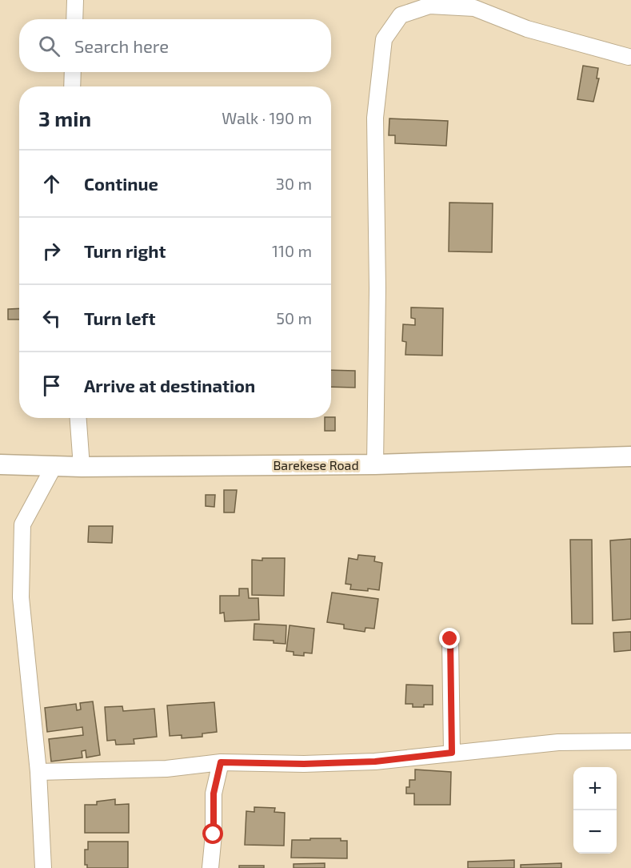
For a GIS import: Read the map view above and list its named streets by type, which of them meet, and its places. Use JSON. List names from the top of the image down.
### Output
{
  "streets": {
    "main road": ["Barekese Road"]
  },
  "page": {
    "search": "Search here",
    "heading": ["3 min", "Walk · 190 m"],
    "list": [
      ["Continue", "30 m"],
      ["Turn right", "110 m"],
      ["Turn left", "50 m"],
      "Arrive at destination"
    ],
    "map_buttons": ["+", "−"]
  }
}
